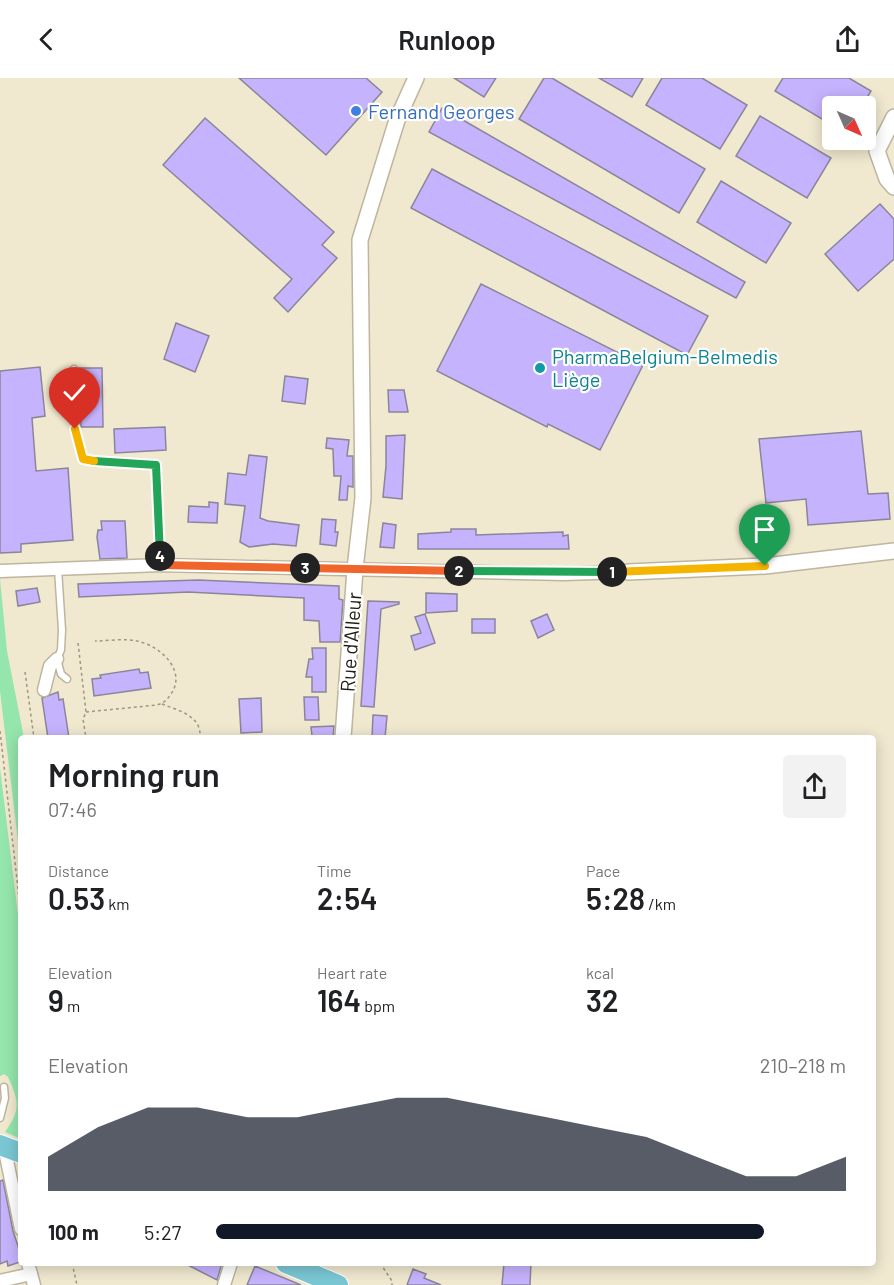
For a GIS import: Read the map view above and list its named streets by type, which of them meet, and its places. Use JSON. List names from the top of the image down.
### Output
{
  "streets": {
    "street": ["Rue d'Alleur"]
  },
  "places": ["Fernand Georges", "PharmaBelgium-Belmedis Liège"],
  "north": "bottom right",
  "page": {
    "header": "Runloop",
    "pins": [
      "4",
      "3",
      "2",
      "1"
    ],
    "heading": ["Morning run", "07:46"],
    "stats": [
      ["Distance", "0.53 km"],
      ["Time", "2:54"],
      ["Pace", "5:28 /km"],
      ["Elevation", "9 m"],
      ["Heart rate", "164 bpm"],
      ["kcal", "32"]
    ],
    "chart": ["Elevation", "210–218 m"],
    "list": [
      {
        "name": "100 m",
        "note": "5:27"
      }
    ]
  }
}
